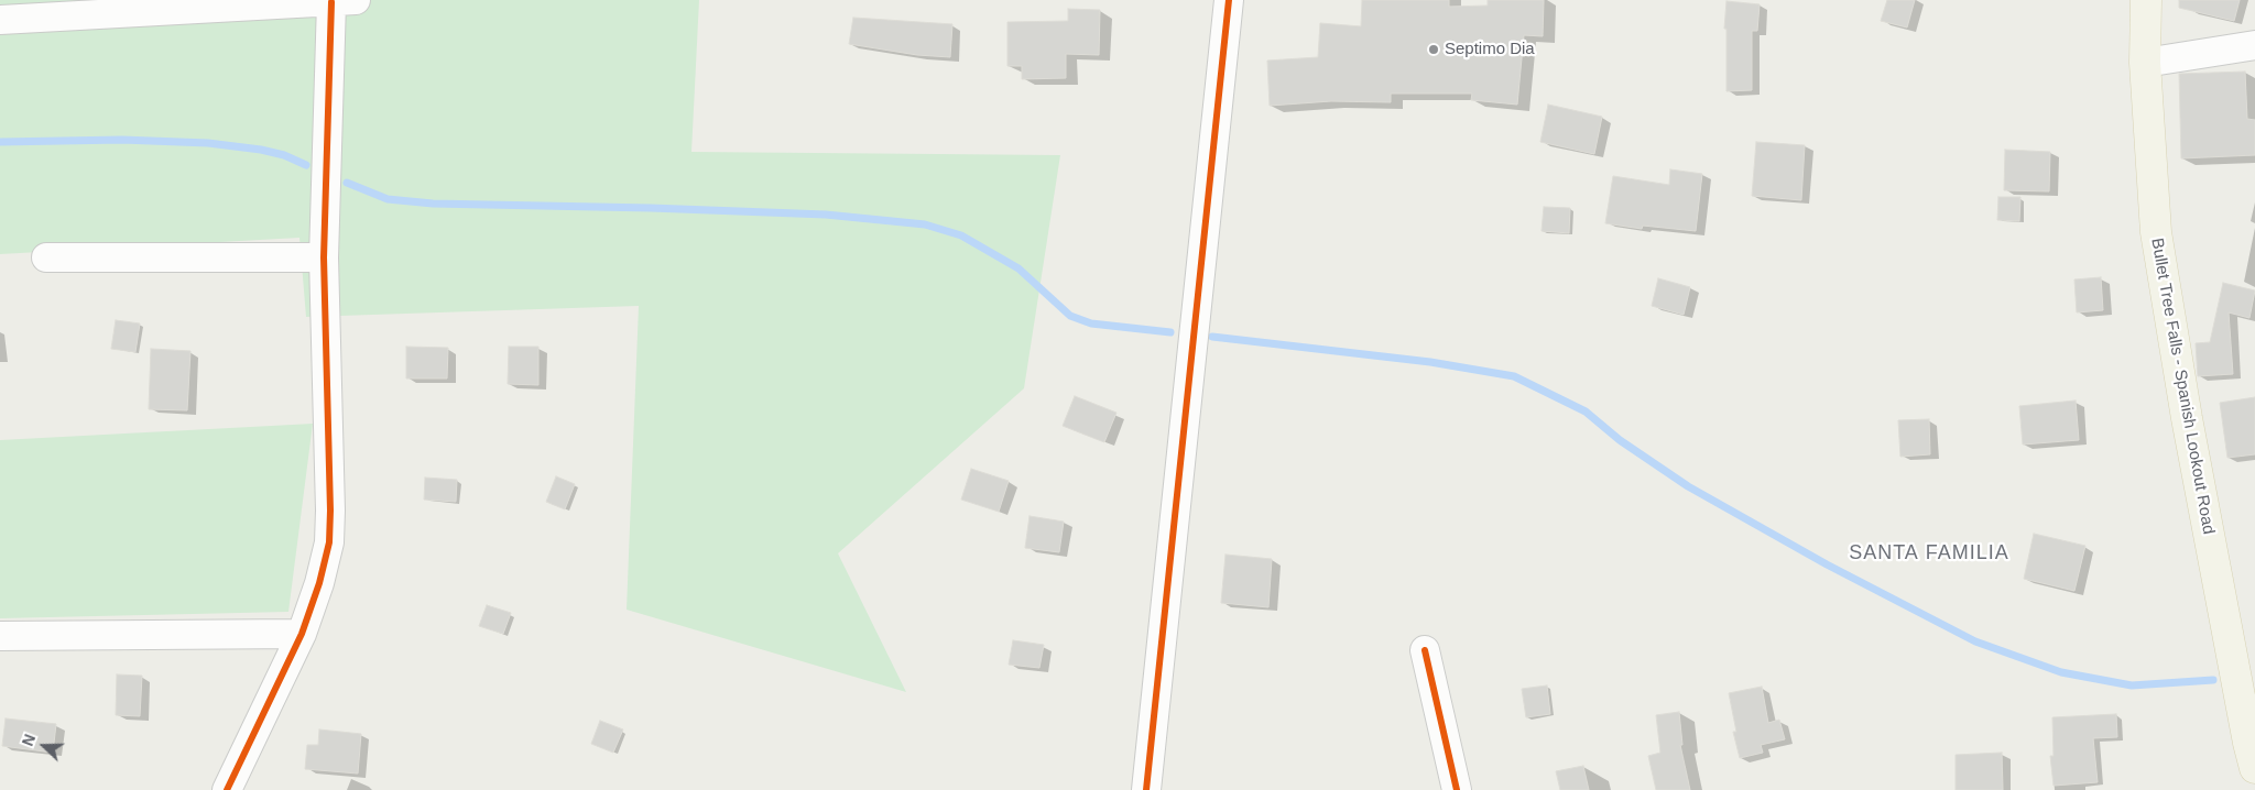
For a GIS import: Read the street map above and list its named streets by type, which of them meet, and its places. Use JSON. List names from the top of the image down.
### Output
{
  "streets": {
    "main road": ["Bullet Tree Falls - Spanish Lookout Road"]
  },
  "districts": ["SANTA FAMILIA"],
  "places": ["Septimo Dia"],
  "north": "left"
}
